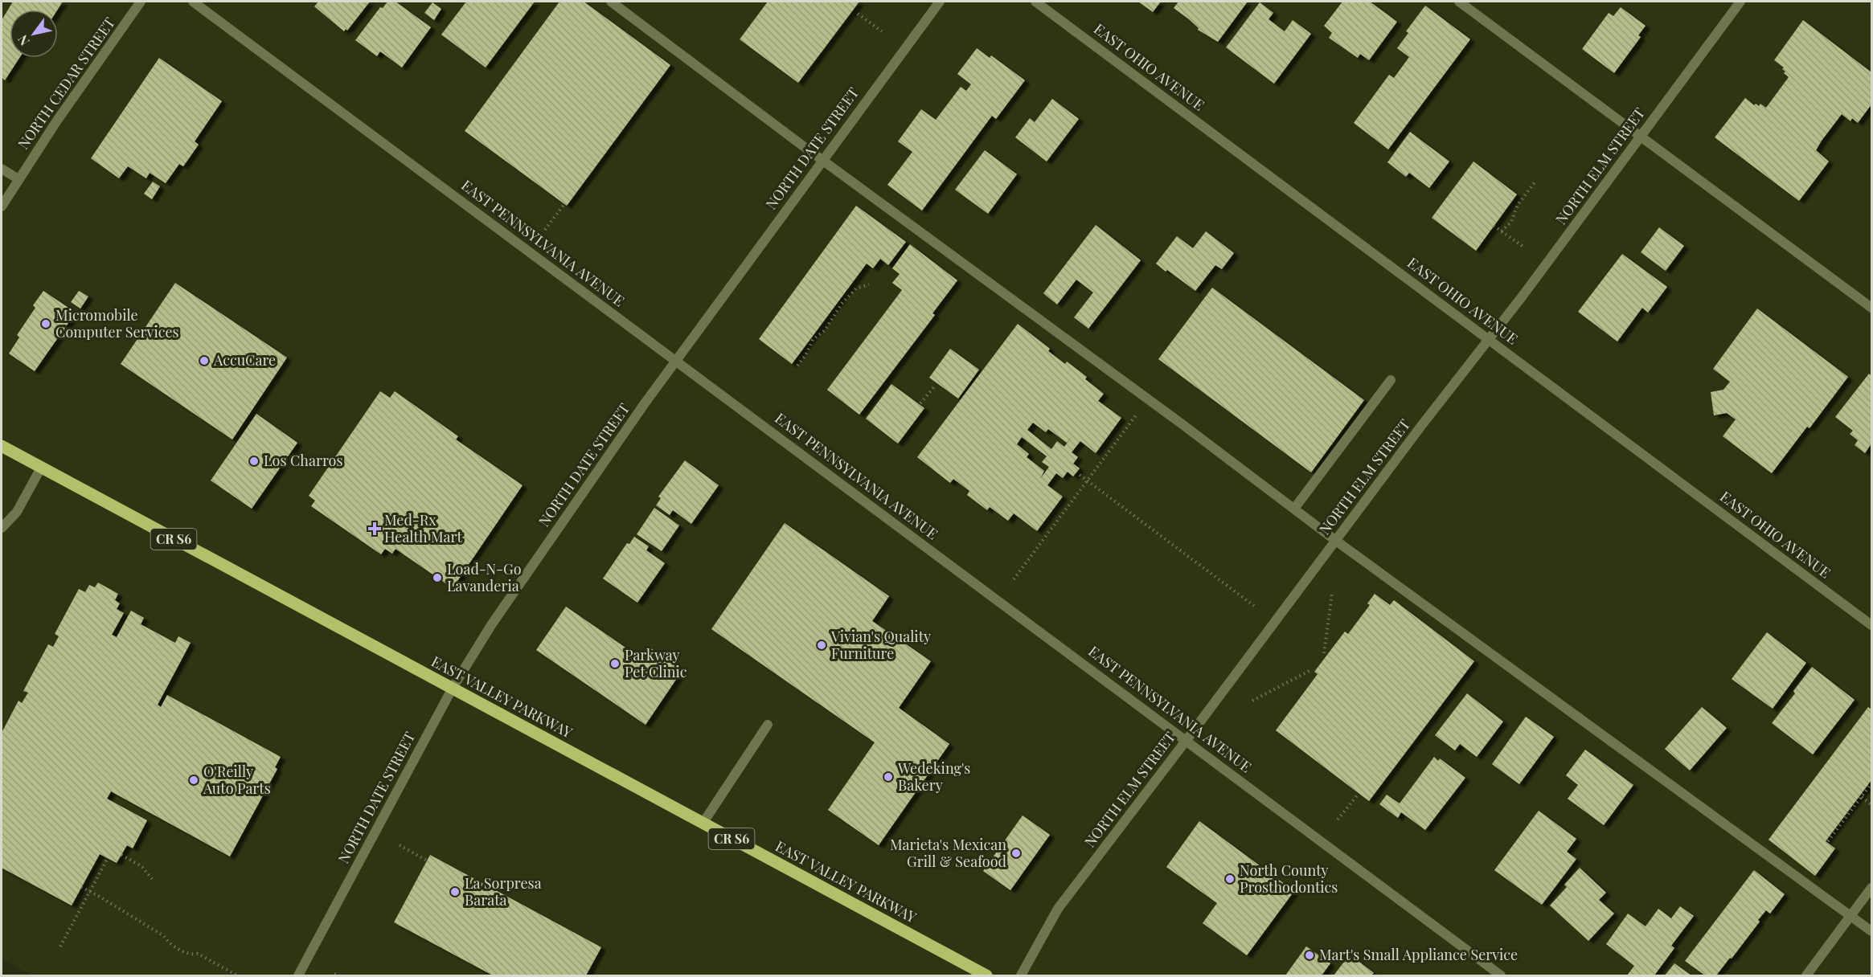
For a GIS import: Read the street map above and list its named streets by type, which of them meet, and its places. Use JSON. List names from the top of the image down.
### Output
{
  "streets": {
    "main road": ["CR S6", "EAST VALLEY PARKWAY"],
    "street": [
      "EAST OHIO AVENUE",
      "NORTH CEDAR STREET",
      "NORTH DATE STREET",
      "NORTH ELM STREET",
      "EAST PENNSYLVANIA AVENUE"
    ]
  },
  "crossings": [
    ["EAST OHIO AVENUE", "NORTH ELM STREET"],
    ["NORTH DATE STREET", "EAST PENNSYLVANIA AVENUE"],
    ["NORTH DATE STREET", "EAST VALLEY PARKWAY"],
    ["NORTH ELM STREET", "EAST PENNSYLVANIA AVENUE"]
  ],
  "places": {
    "other": [
      "Micromobile Computer Services",
      "AccuCare",
      "Los Charros",
      "Load-N-Go Lavanderia",
      "Vivian's Quality Furniture",
      "Parkway Pet Clinic",
      "Wedeking's Bakery",
      "O'Reilly Auto Parts",
      "Marieta's Mexican Grill & Seafood",
      "North County Prosthodontics",
      "La Sorpresa Barata",
      "Mart's Small Appliance Service"
    ],
    "health": ["Med-Rx Health Mart"]
  },
  "north": "bottom left"
}
